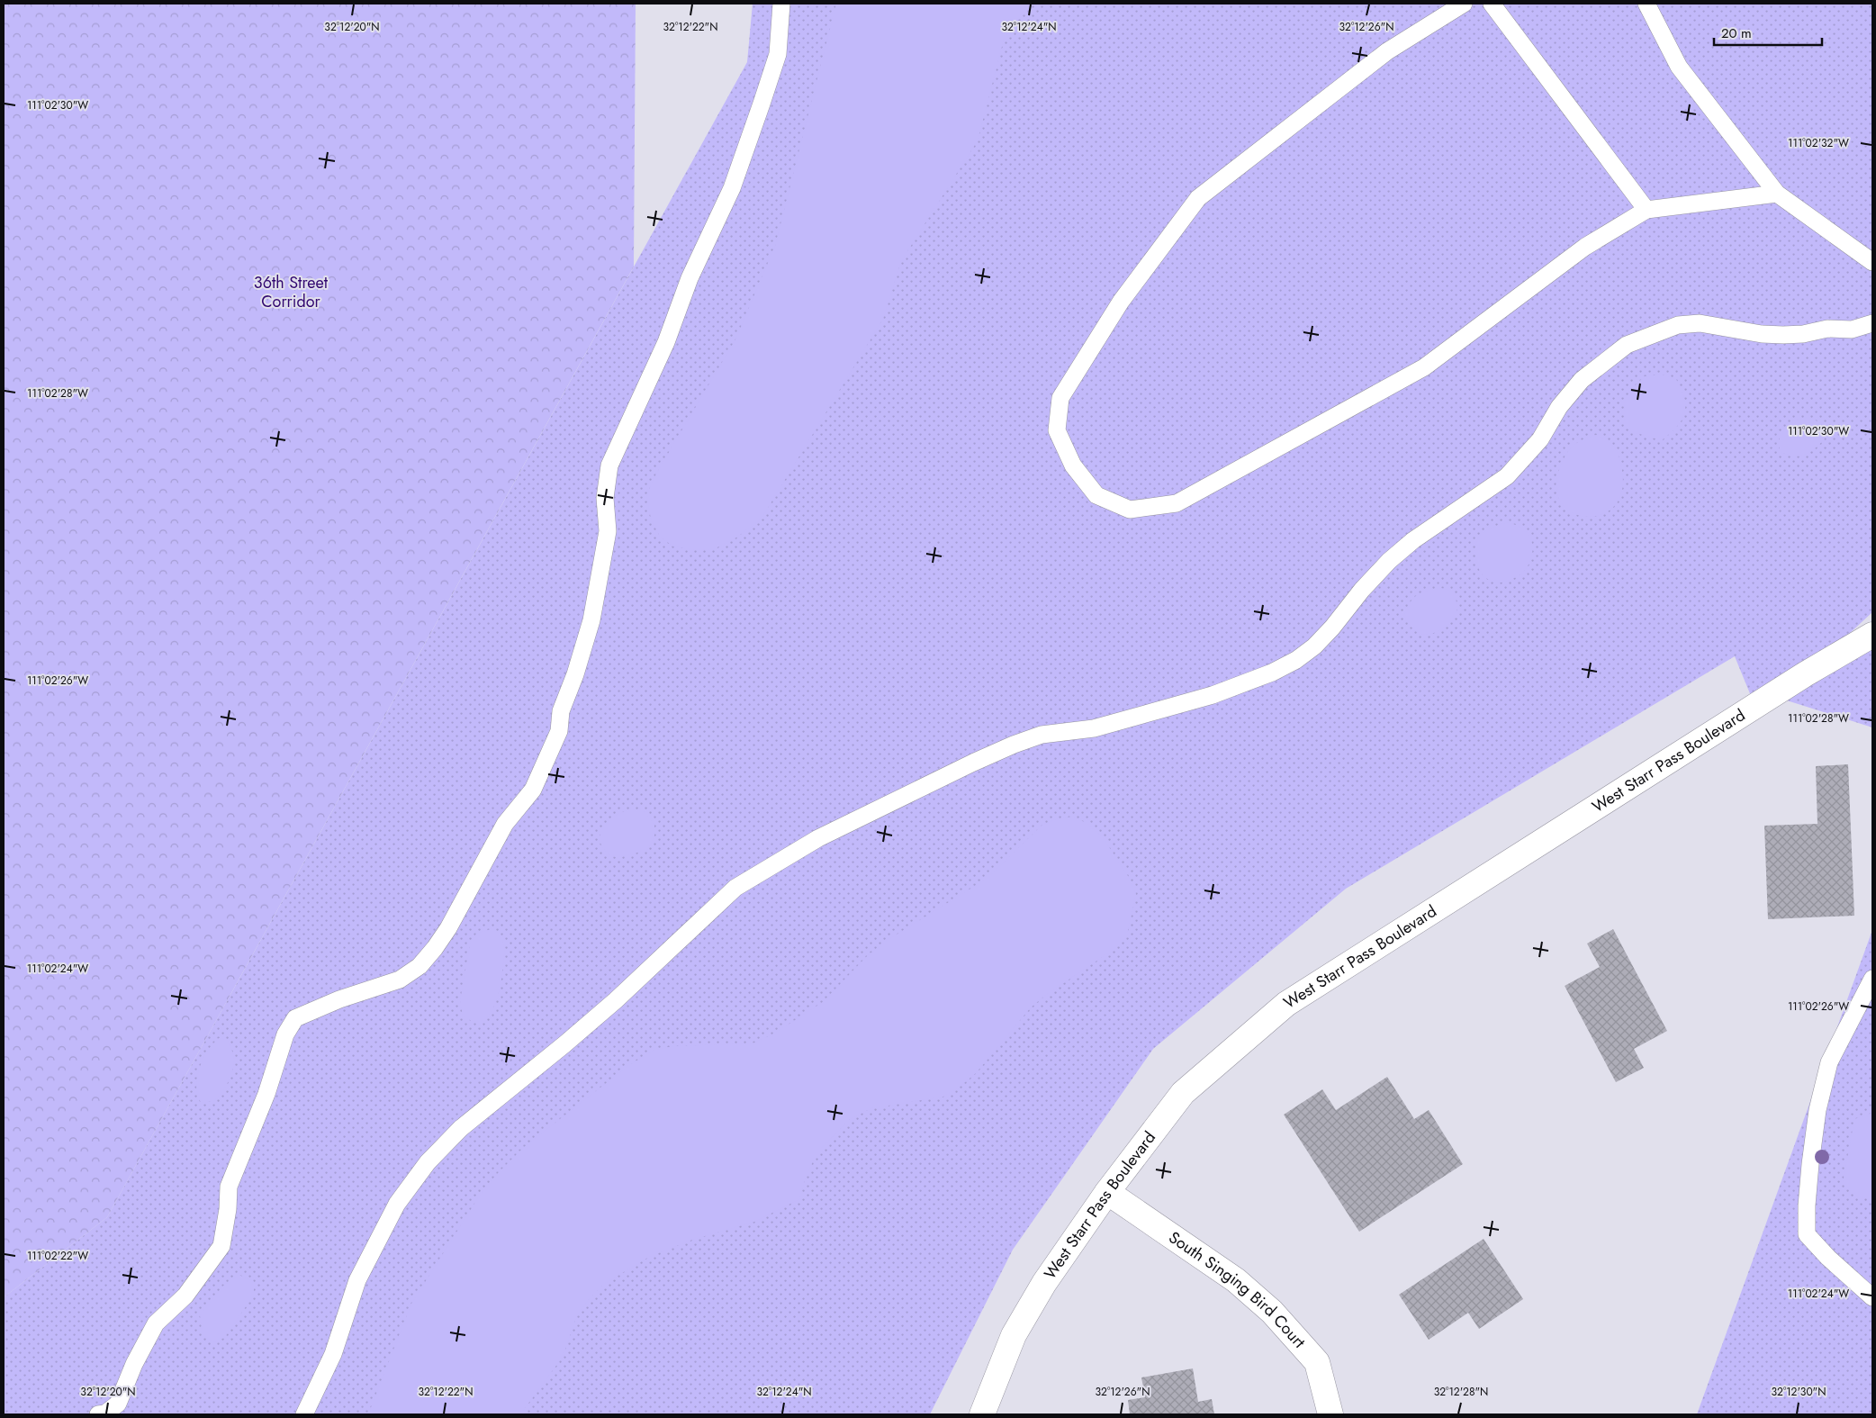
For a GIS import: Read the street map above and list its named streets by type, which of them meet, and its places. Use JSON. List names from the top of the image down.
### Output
{
  "streets": {
    "street": ["West Starr Pass Boulevard", "South Singing Bird Court"]
  },
  "crossings": [
    ["West Starr Pass Boulevard", "South Singing Bird Court"]
  ],
  "parks": ["36th Street Corridor"],
  "scale_bar": "20 m",
  "coordinates": [
    "32°12'20\"N",
    "32°12'22\"N",
    "32°12'24\"N",
    "32°12'26\"N",
    "111°02'30\"W",
    "111°02'32\"W",
    "111°02'28\"W",
    "111°02'26\"W",
    "111°02'24\"W",
    "111°02'22\"W",
    "32°12'28\"N",
    "32°12'30\"N"
  ]
}
